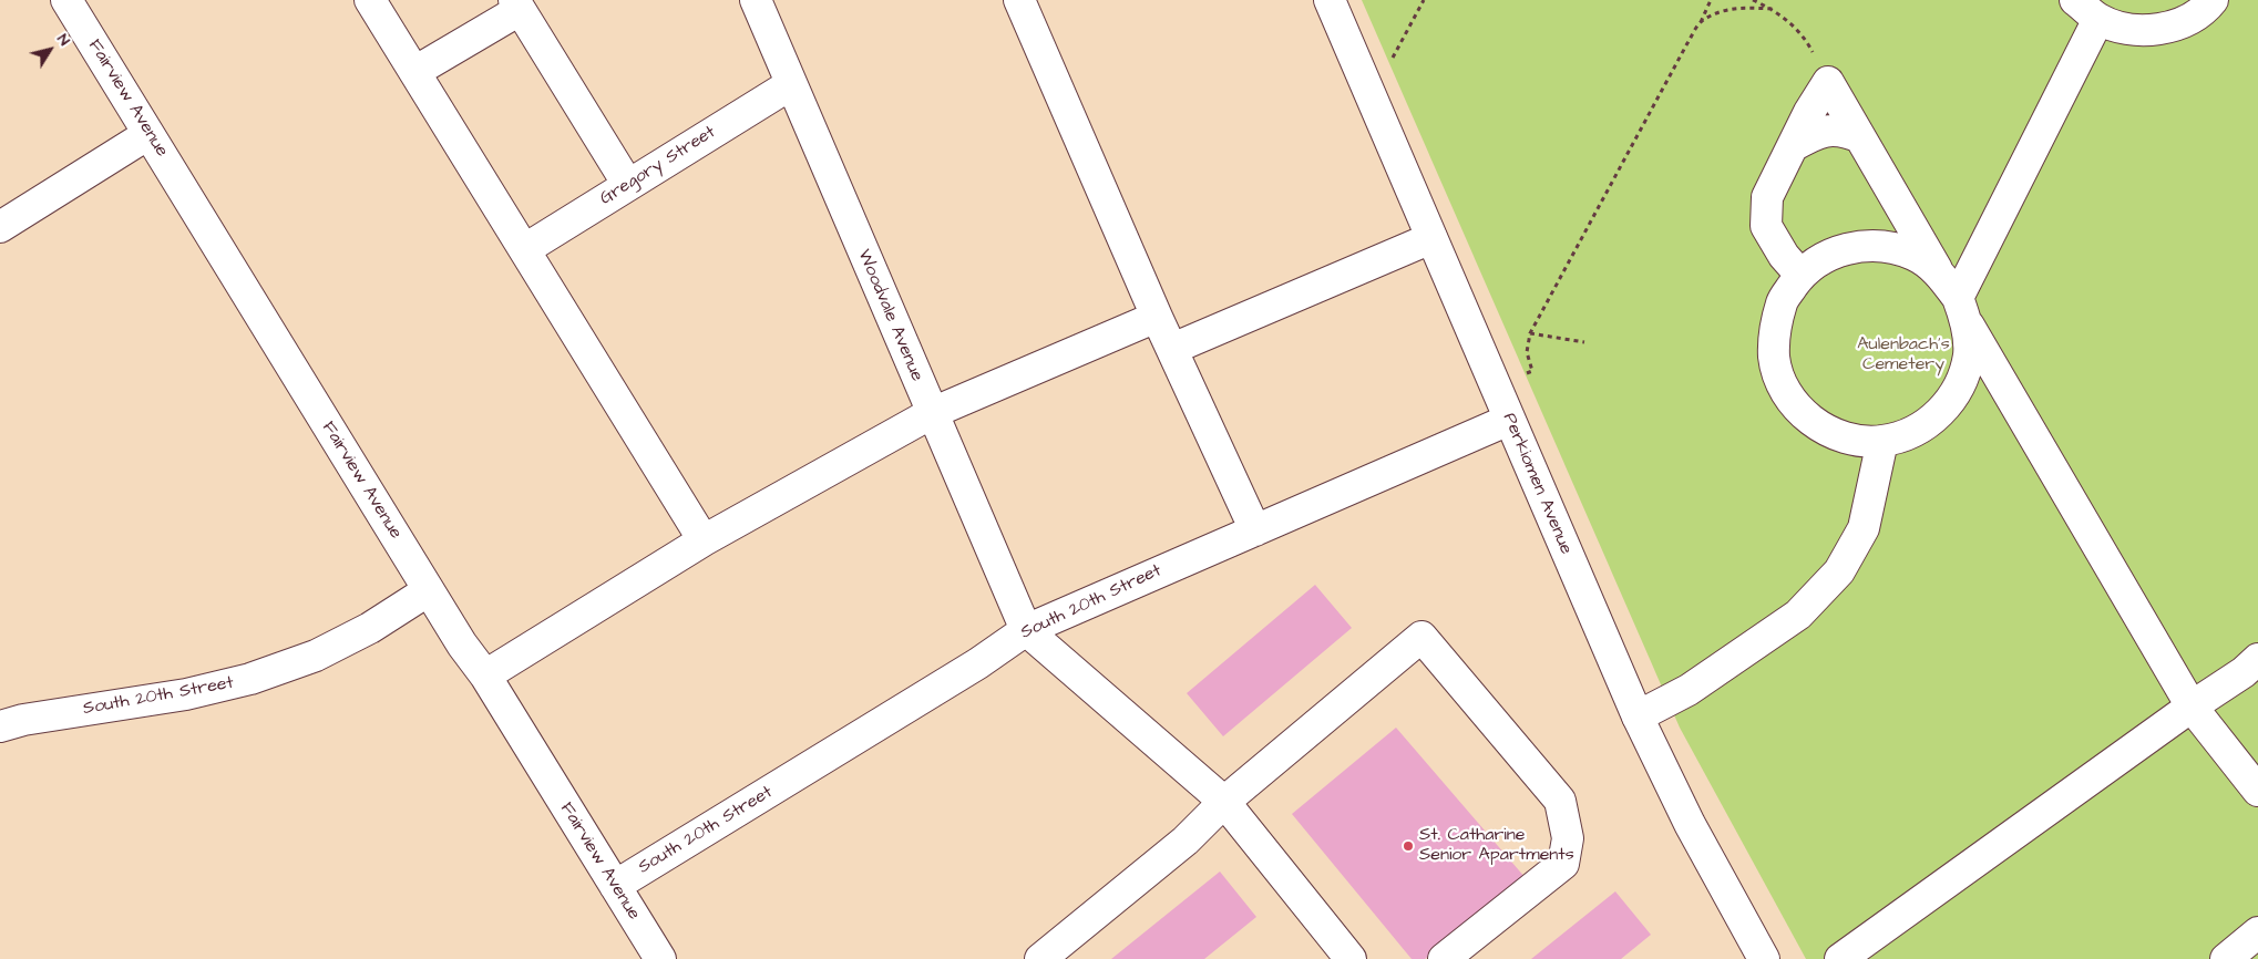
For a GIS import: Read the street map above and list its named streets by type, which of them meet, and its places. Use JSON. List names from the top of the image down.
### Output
{
  "streets": {
    "street": [
      "Fairview Avenue",
      "Gregory Street",
      "Woodvale Avenue",
      "Perkiomen Avenue",
      "South 20th Street"
    ]
  },
  "crossings": [
    ["Fairview Avenue", "South 20th Street"],
    ["Gregory Street", "Woodvale Avenue"],
    ["Woodvale Avenue", "South 20th Street"],
    ["Perkiomen Avenue", "South 20th Street"]
  ],
  "parks": ["Aulenbach's Cemetery"],
  "places": ["St. Catharine Senior Apartments"],
  "north": "top right"
}
